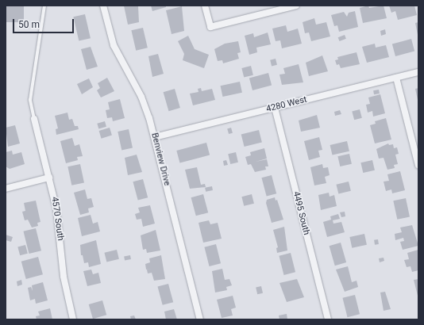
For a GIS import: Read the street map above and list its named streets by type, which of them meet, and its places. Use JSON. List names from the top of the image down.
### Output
{
  "streets": {
    "street": [
      "4280 West",
      "Benview Drive",
      "4495 South",
      "4570 South"
    ]
  },
  "crossings": [
    ["4280 West", "Benview Drive"],
    ["4280 West", "4495 South"]
  ],
  "scale_bar": "50 m"
}
